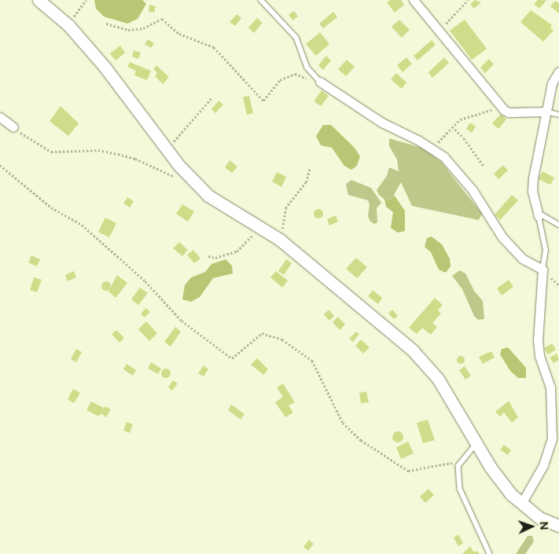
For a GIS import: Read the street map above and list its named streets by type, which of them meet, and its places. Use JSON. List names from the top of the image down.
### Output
{
  "north": "right"
}
